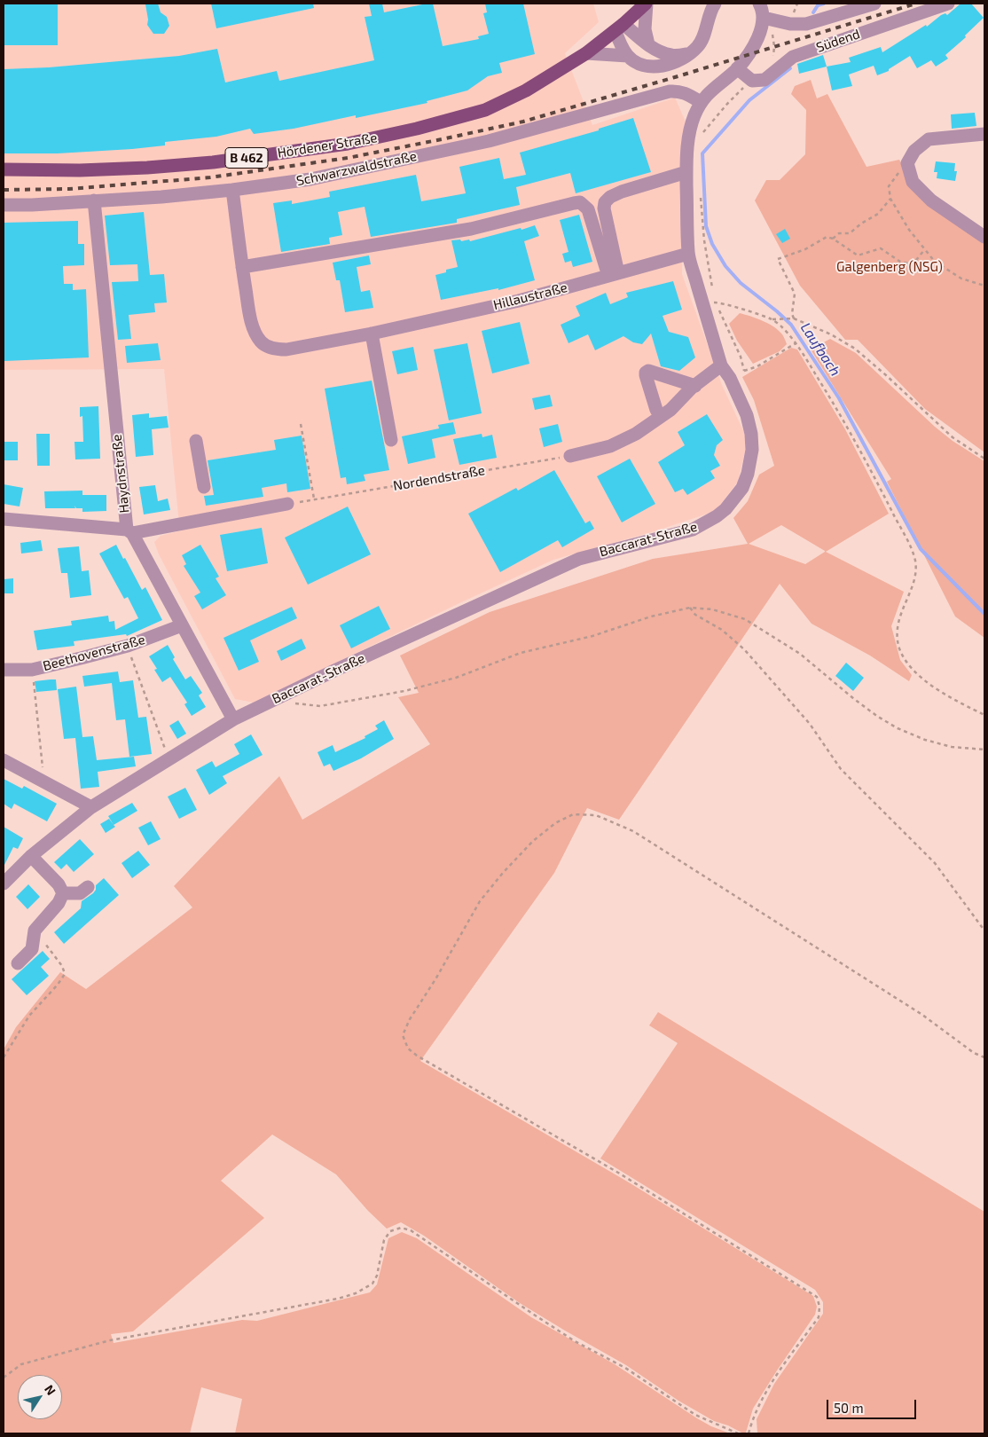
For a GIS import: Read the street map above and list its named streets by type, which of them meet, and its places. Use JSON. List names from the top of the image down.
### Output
{
  "streets": {
    "main road": ["Hördener Straße", "B 462"],
    "street": [
      "Südend",
      "Schwarzwaldstraße",
      "Hillaustraße",
      "Haydnstraße",
      "Baccarat-Straße",
      "Beethovenstraße"
    ],
    "path": ["Nordendstraße"]
  },
  "crossings": [
    ["Hördener Straße", "B 462"],
    ["Schwarzwaldstraße", "Hillaustraße"],
    ["Schwarzwaldstraße", "Haydnstraße"],
    ["Schwarzwaldstraße", "Baccarat-Straße"],
    ["Hillaustraße", "Baccarat-Straße"],
    ["Haydnstraße", "Baccarat-Straße"],
    ["Haydnstraße", "Beethovenstraße"]
  ],
  "water": ["Laufbach"],
  "parks": ["Galgenberg (NSG)"],
  "scale_bar": "50 m",
  "north": "top right"
}
